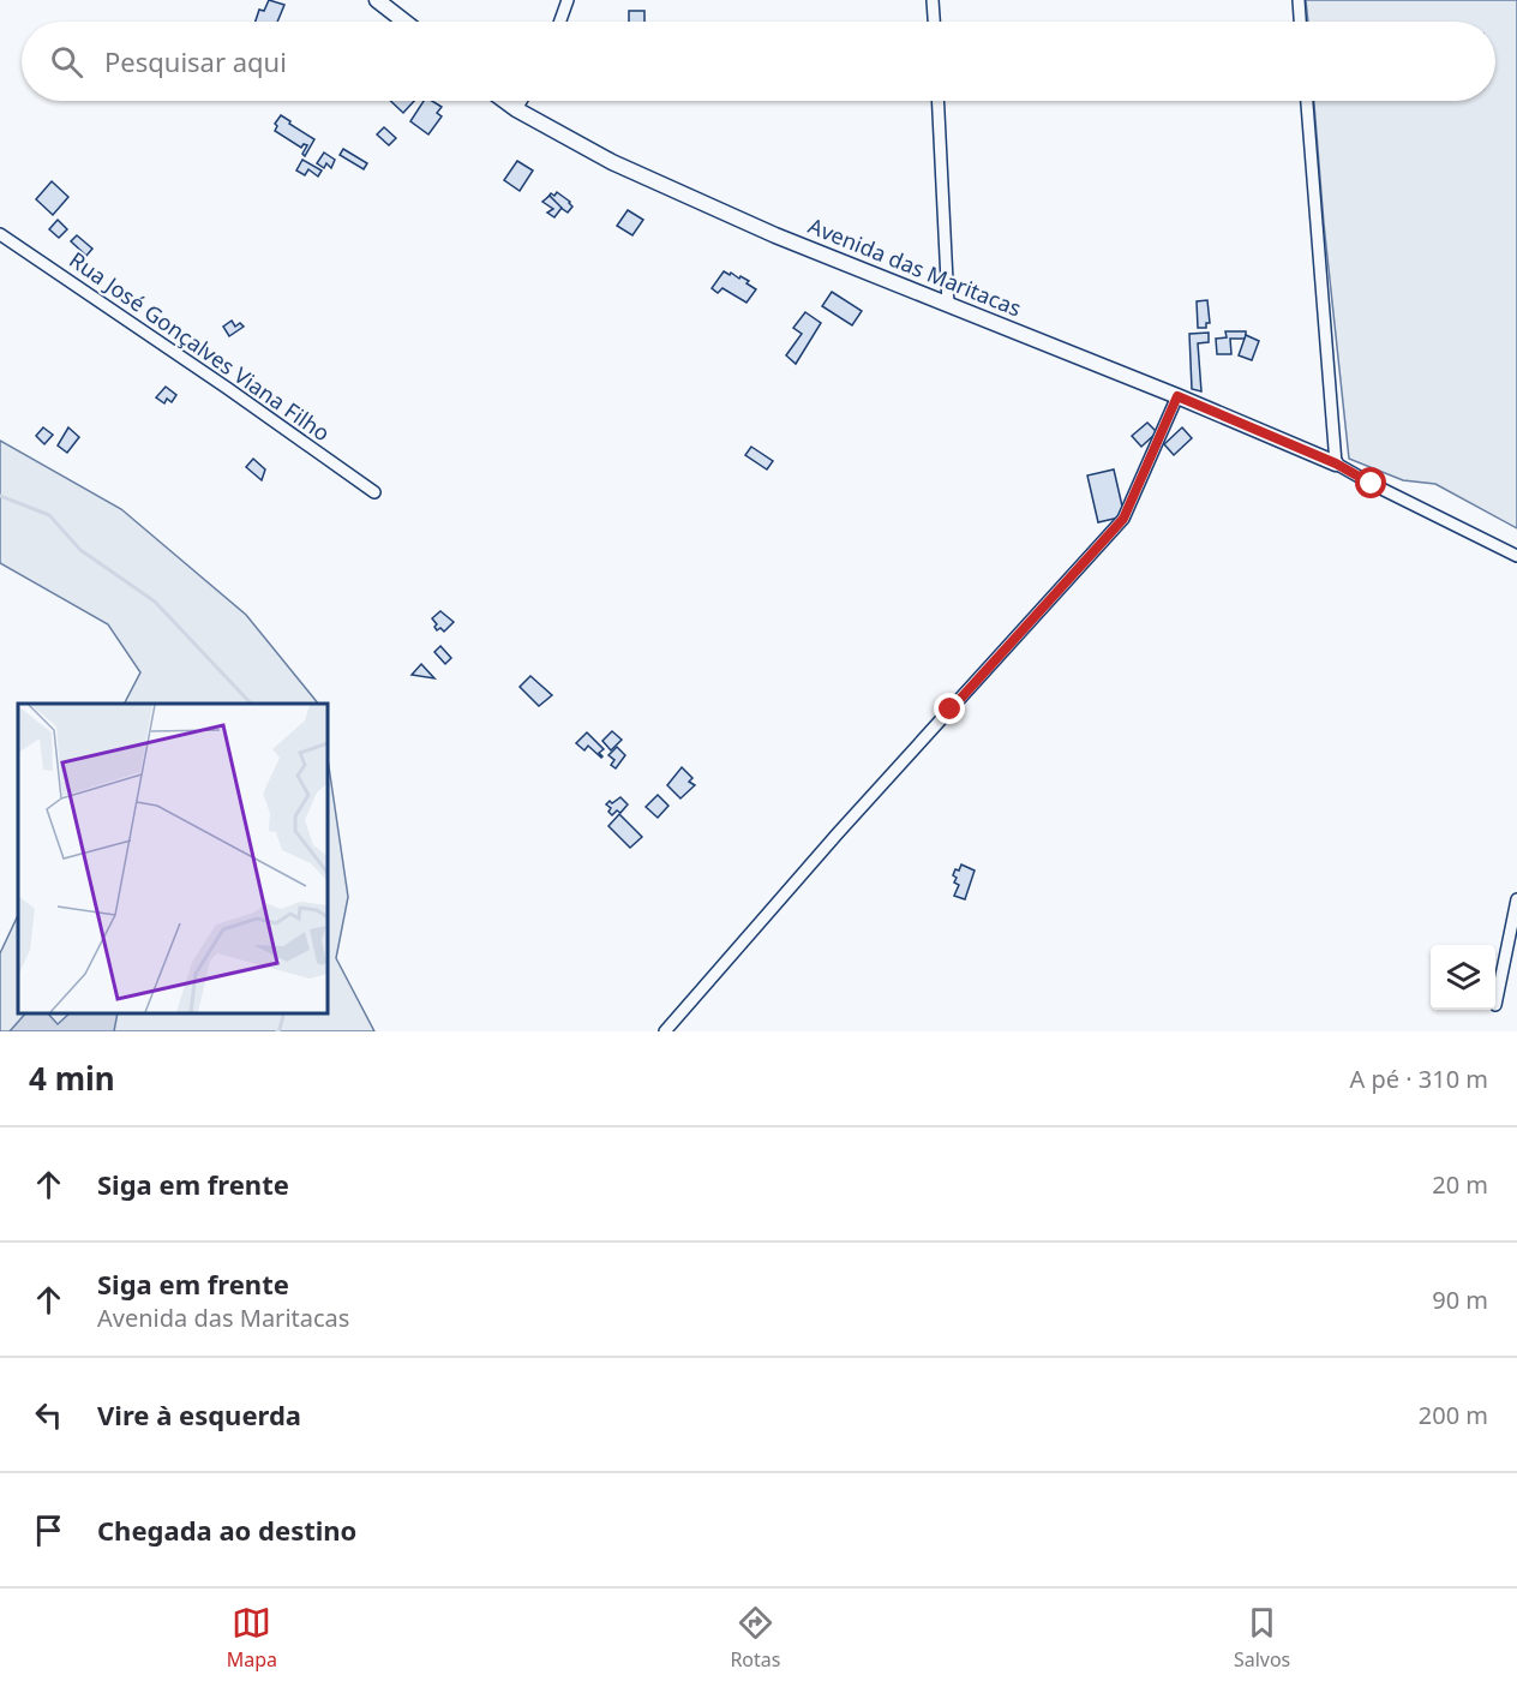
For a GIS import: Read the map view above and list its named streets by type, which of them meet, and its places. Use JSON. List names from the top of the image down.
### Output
{
  "streets": {
    "street": ["Avenida das Maritacas", "Rua José Gonçalves Viana Filho"]
  },
  "page": {
    "search": "Pesquisar aqui",
    "heading": ["4 min", "A pé · 310 m"],
    "list": [
      ["Siga em frente", "20 m"],
      ["Siga em frente", "Avenida das Maritacas", "90 m"],
      ["Vire à esquerda", "200 m"],
      "Chegada ao destino"
    ],
    "nav": ["Mapa", "Rotas", "Salvos"]
  }
}
